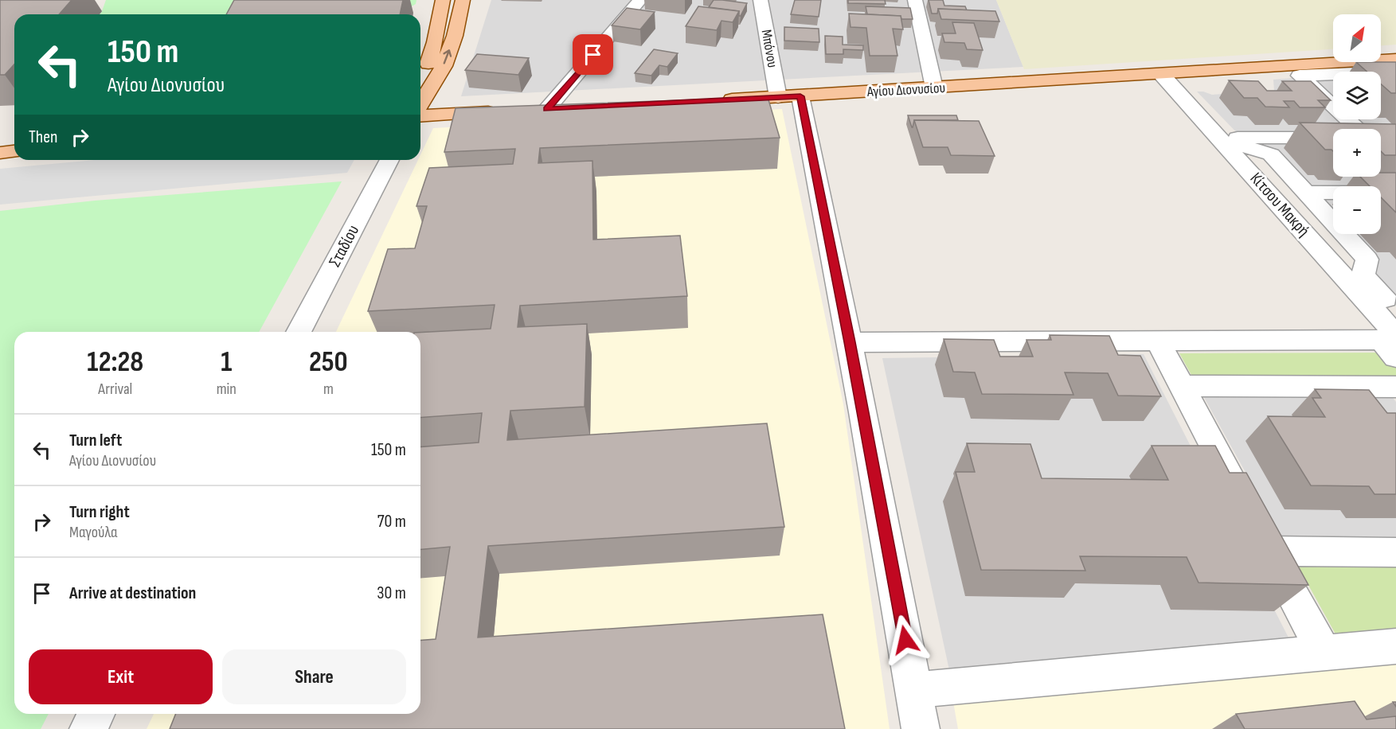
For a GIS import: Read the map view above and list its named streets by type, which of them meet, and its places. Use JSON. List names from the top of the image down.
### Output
{
  "streets": {
    "main road": ["Αγίου Διονυσίου"],
    "street": ["Μπόνου", "Κίτσου Μακρή", "Σταδίου"]
  },
  "crossings": [
    ["Μπόνου", "Αγίου Διονυσίου"],
    ["Αγίου Διονυσίου", "Κίτσου Μακρή"]
  ],
  "north": "top right",
  "page": {
    "map_buttons": ["+", "−"],
    "turn": ["150 m", "Αγίου Διονυσίου"],
    "then": "Then",
    "eta": [
      "12:28",
      "Arrival",
      "1",
      "min",
      "250",
      "m"
    ],
    "list": [
      {
        "name": "Turn left",
        "note": "Αγίου Διονυσίου",
        "value": "150 m"
      },
      {
        "name": "Turn right",
        "note": "Μαγούλα",
        "value": "70 m"
      },
      {
        "name": "Arrive at destination",
        "value": "30 m"
      }
    ],
    "buttons": ["Exit", "Share"]
  }
}
